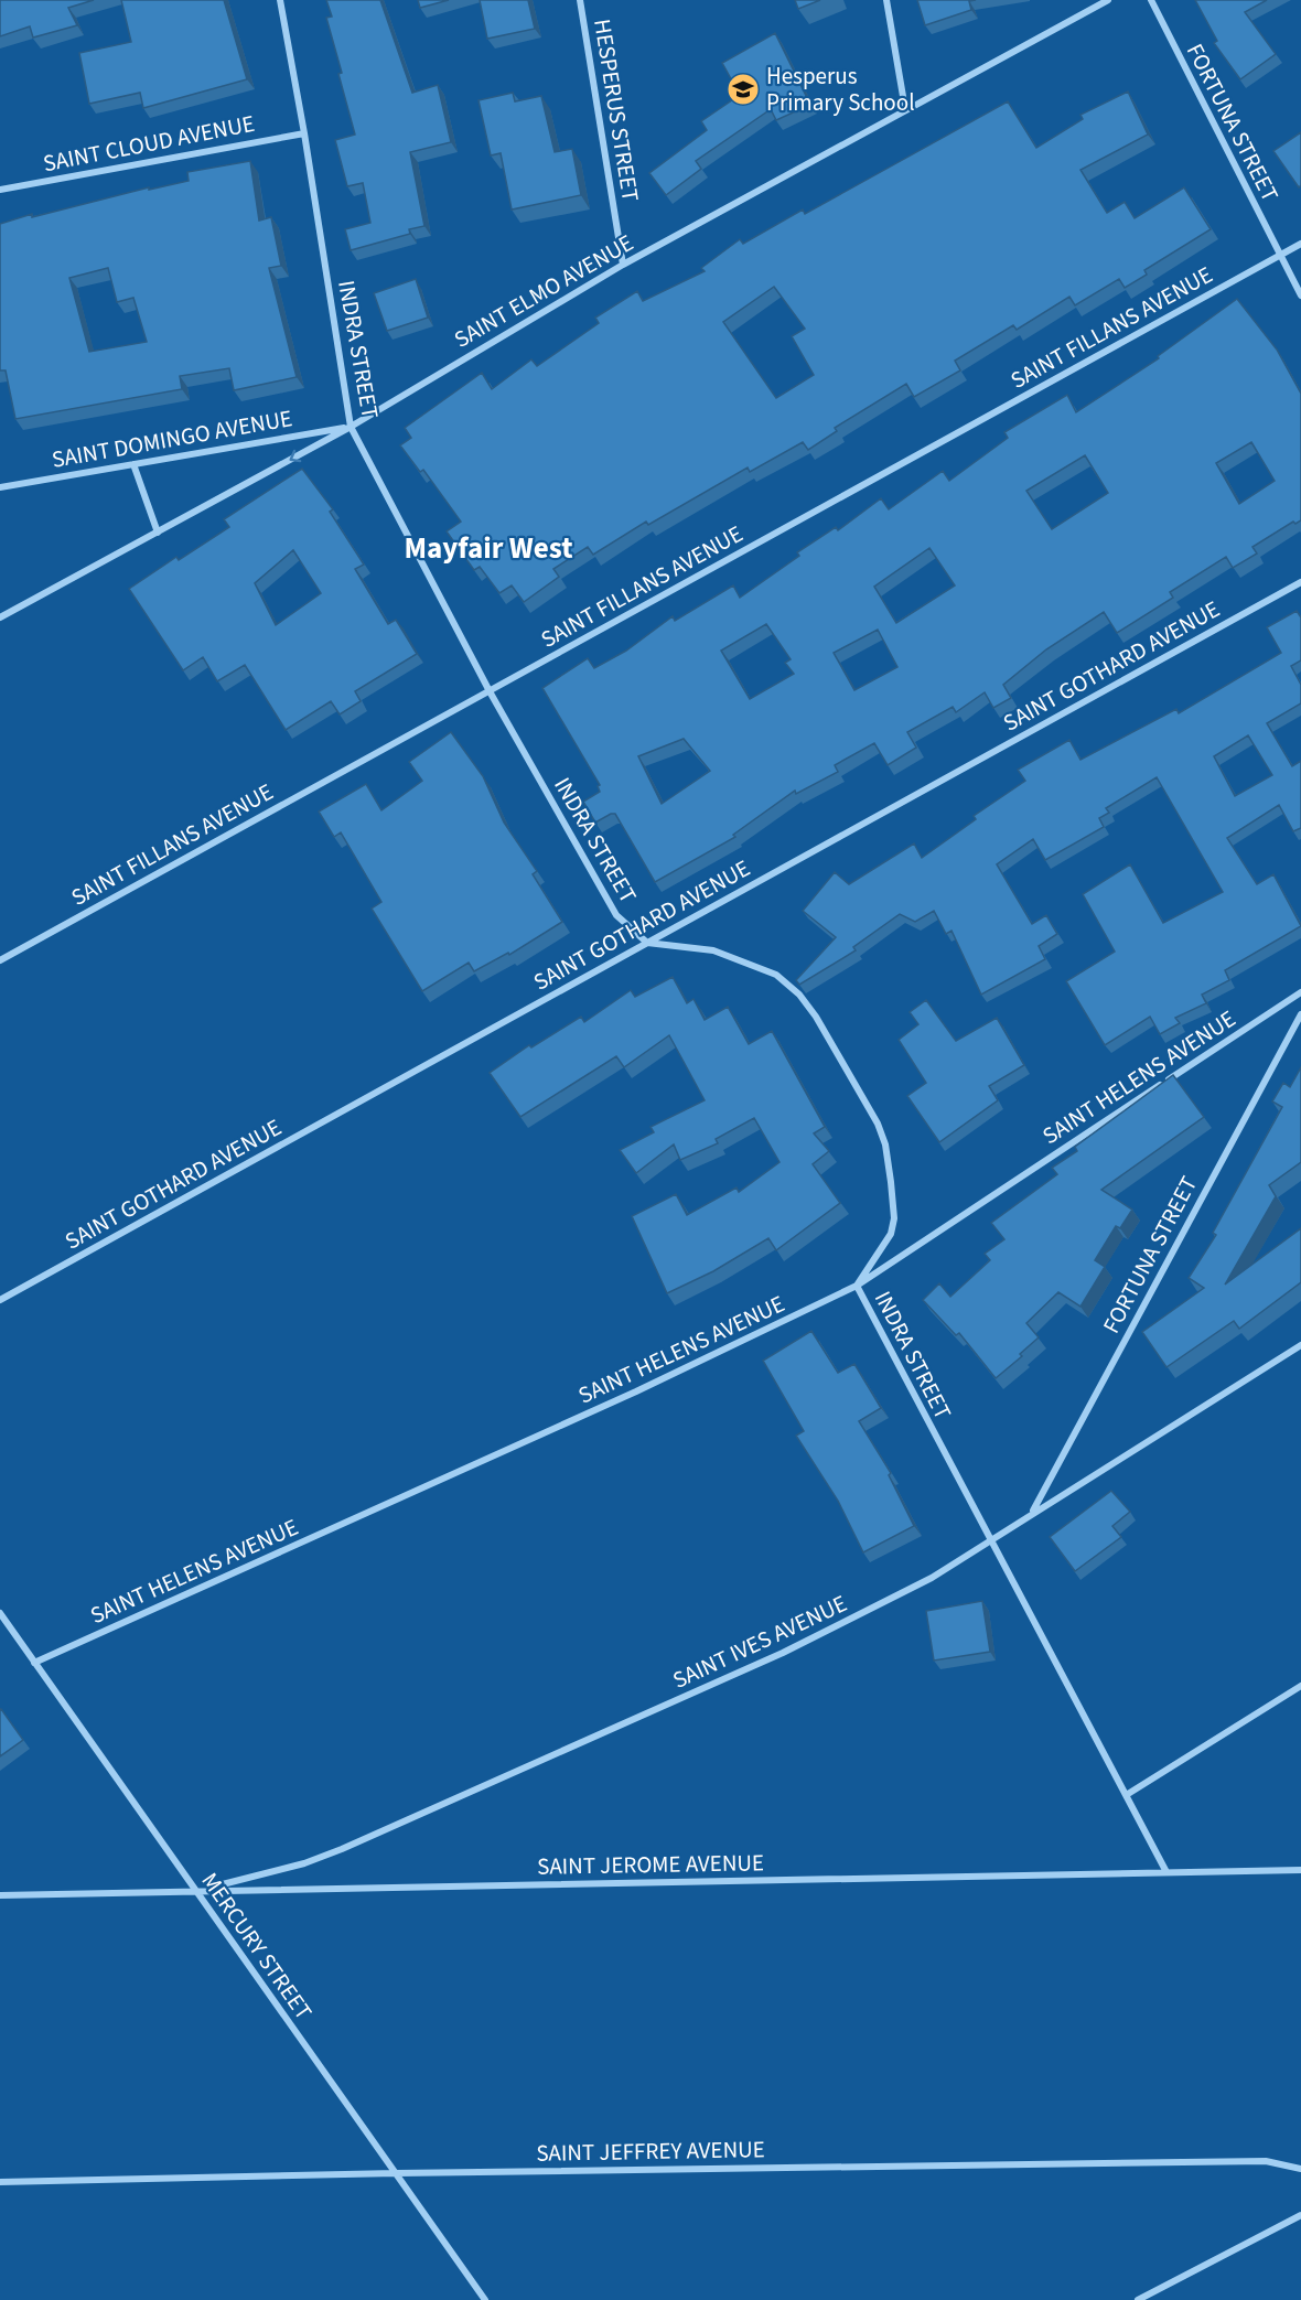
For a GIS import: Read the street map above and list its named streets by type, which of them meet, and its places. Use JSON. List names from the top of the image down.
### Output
{
  "streets": {
    "street": [
      "HESPERUS STREET",
      "FORTUNA STREET",
      "SAINT CLOUD AVENUE",
      "SAINT ELMO AVENUE",
      "SAINT FILLANS AVENUE",
      "INDRA STREET",
      "SAINT DOMINGO AVENUE",
      "SAINT GOTHARD AVENUE",
      "SAINT HELENS AVENUE",
      "SAINT IVES AVENUE",
      "SAINT JEROME AVENUE",
      "MERCURY STREET",
      "SAINT JEFFREY AVENUE"
    ]
  },
  "crossings": [
    ["HESPERUS STREET", "SAINT ELMO AVENUE"],
    ["FORTUNA STREET", "SAINT FILLANS AVENUE"],
    ["FORTUNA STREET", "SAINT IVES AVENUE"],
    ["SAINT CLOUD AVENUE", "INDRA STREET"],
    ["SAINT ELMO AVENUE", "INDRA STREET"],
    ["SAINT ELMO AVENUE", "SAINT DOMINGO AVENUE"],
    ["SAINT FILLANS AVENUE", "INDRA STREET"],
    ["INDRA STREET", "SAINT DOMINGO AVENUE"],
    ["INDRA STREET", "SAINT GOTHARD AVENUE"],
    ["INDRA STREET", "SAINT HELENS AVENUE"],
    ["INDRA STREET", "SAINT IVES AVENUE"],
    ["INDRA STREET", "SAINT JEROME AVENUE"],
    ["SAINT HELENS AVENUE", "MERCURY STREET"],
    ["SAINT IVES AVENUE", "SAINT JEROME AVENUE"],
    ["SAINT IVES AVENUE", "MERCURY STREET"],
    ["SAINT JEROME AVENUE", "MERCURY STREET"],
    ["MERCURY STREET", "SAINT JEFFREY AVENUE"]
  ],
  "districts": ["Mayfair West"],
  "places": {
    "school or university": ["Hesperus Primary School"]
  }
}
